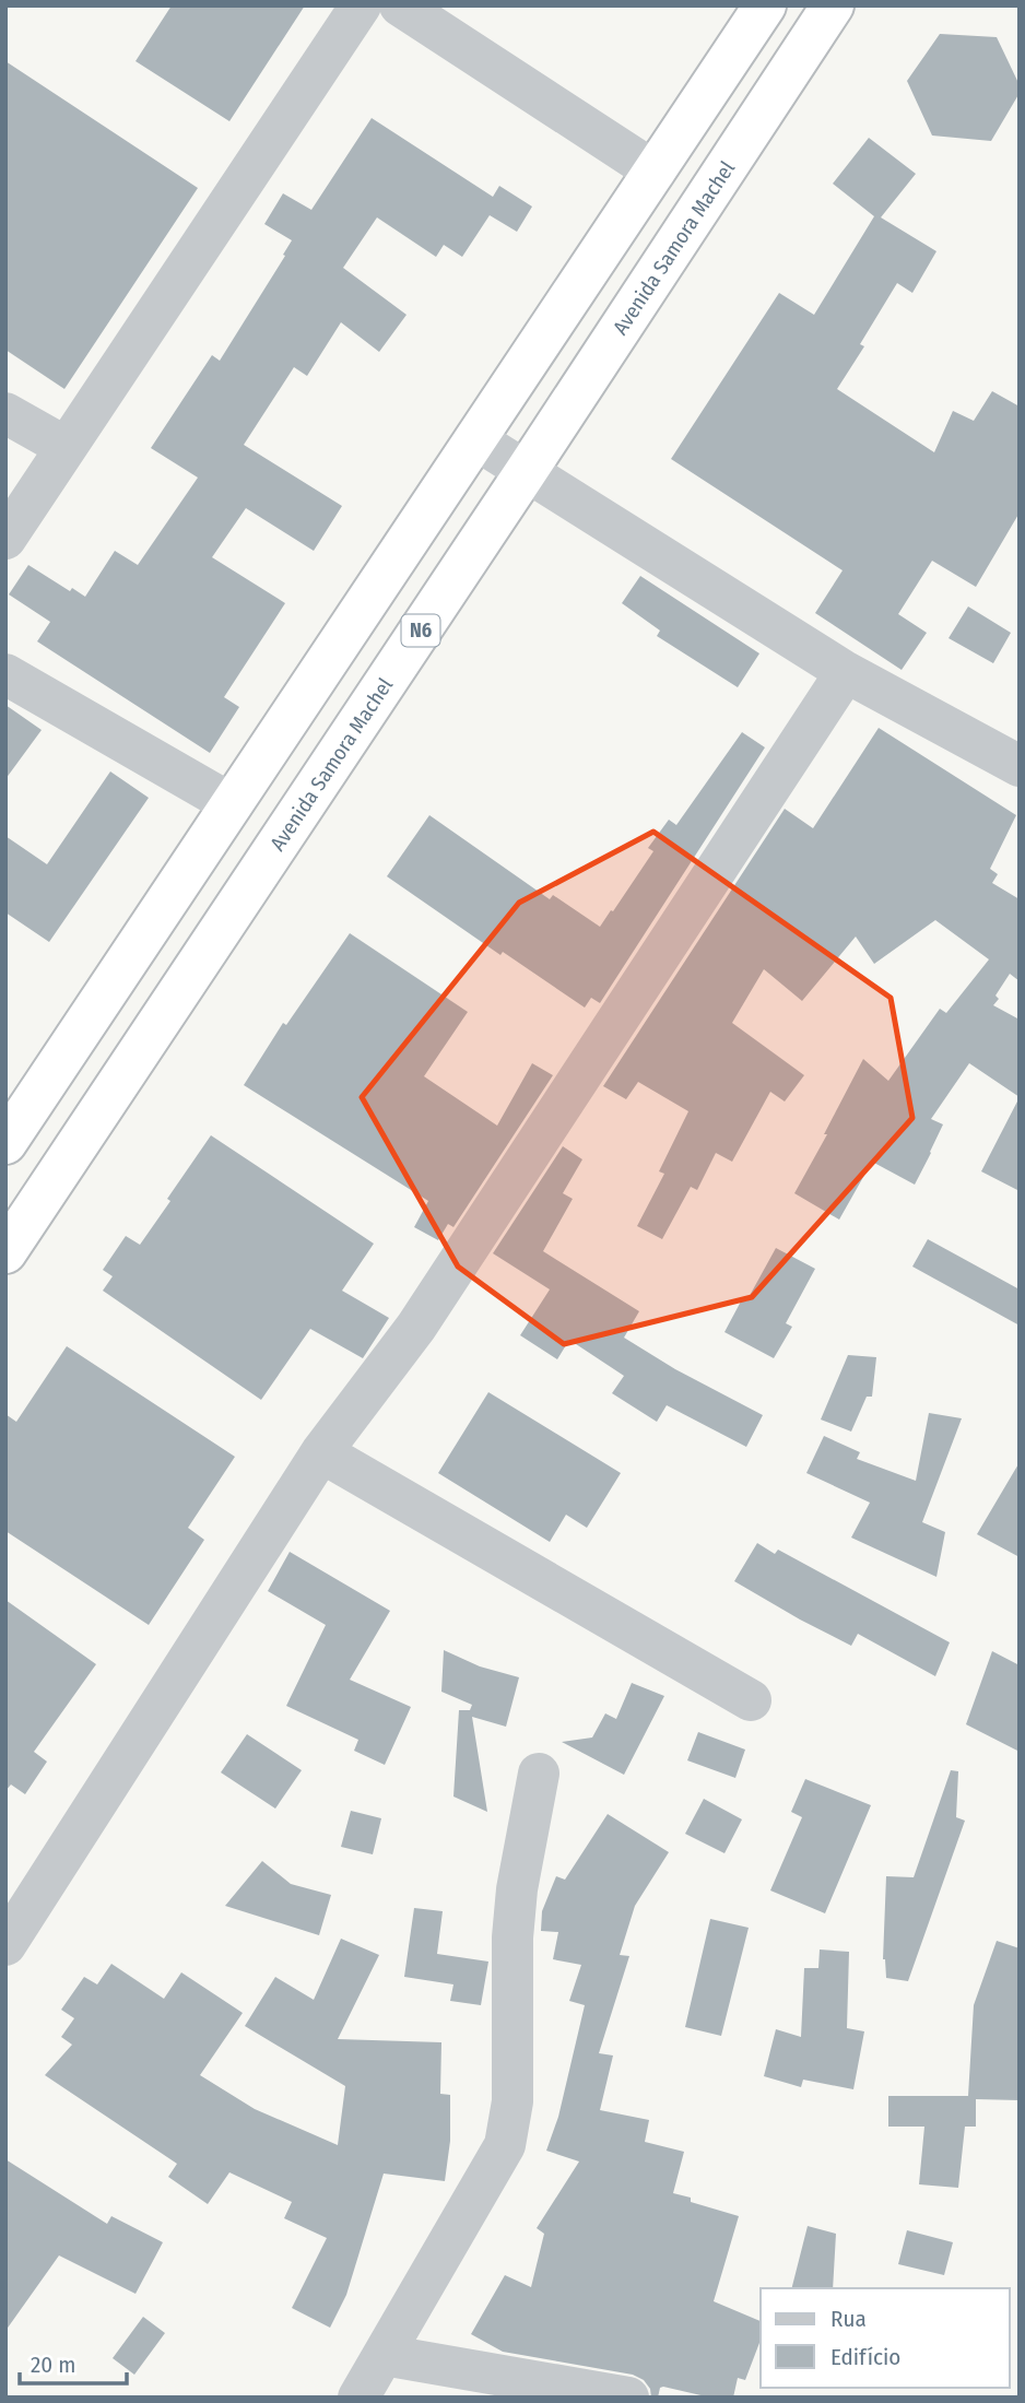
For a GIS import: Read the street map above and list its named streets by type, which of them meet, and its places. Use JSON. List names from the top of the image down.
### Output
{
  "streets": {
    "highway": ["Avenida Samora Machel", "N6"]
  },
  "legend": ["Rua", "Edifício"],
  "scale_bar": "20 m"
}
